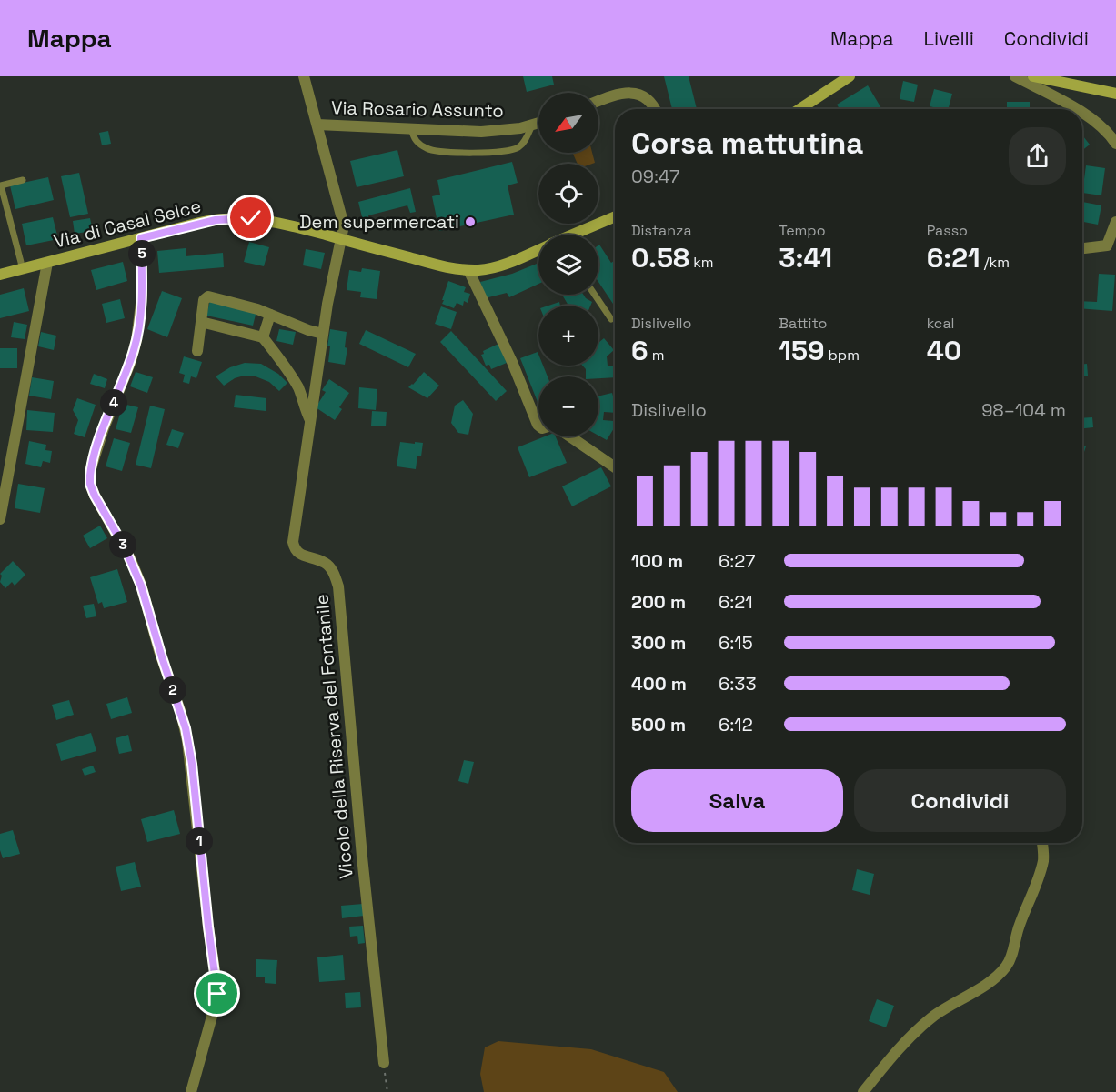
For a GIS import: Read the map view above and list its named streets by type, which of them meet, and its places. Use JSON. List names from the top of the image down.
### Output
{
  "streets": {
    "main road": ["Via di Casal Selce"],
    "street": ["Via Rosario Assunto", "Vicolo della Riserva del Fontanile"]
  },
  "crossings": [
    ["Via Rosario Assunto", "Vicolo della Riserva del Fontanile"],
    ["Via di Casal Selce", "Vicolo della Riserva del Fontanile"]
  ],
  "places": ["Dem supermercati"],
  "north": "bottom left",
  "page": {
    "header": "Mappa",
    "nav": ["Mappa", "Livelli", "Condividi"],
    "map_buttons": ["+", "−"],
    "heading": ["Corsa mattutina", "09:47"],
    "stats": [
      ["Distanza", "0.58 km"],
      ["Tempo", "3:41"],
      ["Passo", "6:21 /km"],
      ["Dislivello", "6 m"],
      ["Battito", "159 bpm"],
      ["kcal", "40"]
    ],
    "pins": [
      "5",
      "4",
      "3",
      "2",
      "1"
    ],
    "chart": ["Dislivello", "98–104 m"],
    "list": [
      {
        "name": "100 m",
        "note": "6:27"
      },
      {
        "name": "200 m",
        "note": "6:21"
      },
      {
        "name": "300 m",
        "note": "6:15"
      },
      {
        "name": "400 m",
        "note": "6:33"
      },
      {
        "name": "500 m",
        "note": "6:12"
      }
    ],
    "buttons": ["Salva", "Condividi"]
  }
}
